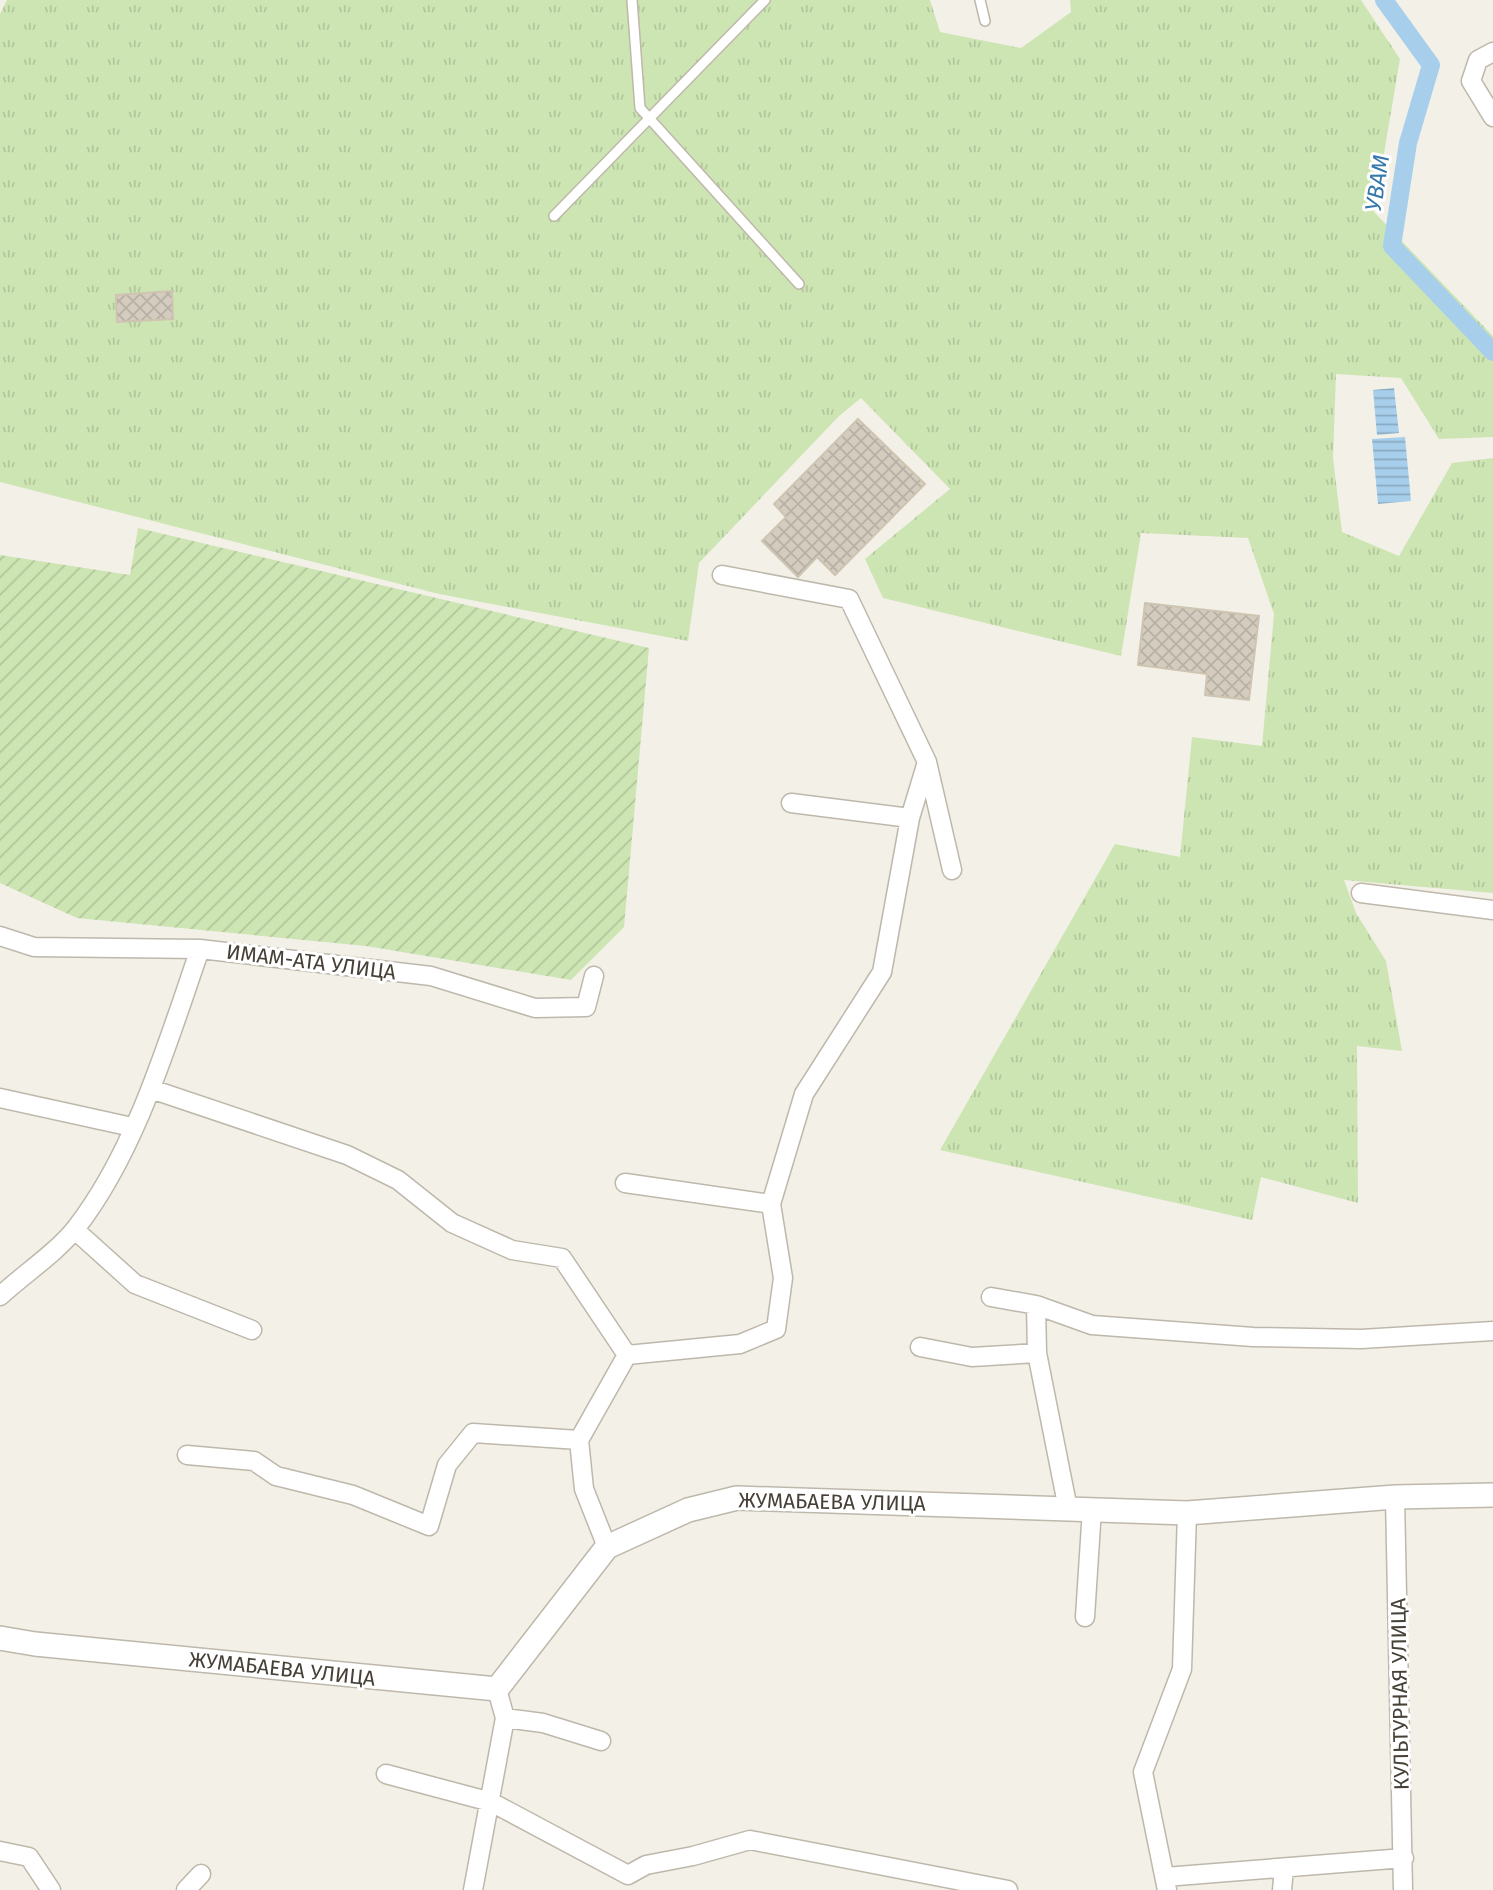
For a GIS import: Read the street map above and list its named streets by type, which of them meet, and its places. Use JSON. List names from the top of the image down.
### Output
{
  "streets": {
    "street": ["ИМАМ-АТА УЛИЦА", "ЖУМАБАЕВА УЛИЦА", "КУЛЬТУРНАЯ УЛИЦА"]
  },
  "crossings": [
    ["ЖУМАБАЕВА УЛИЦА", "КУЛЬТУРНАЯ УЛИЦА"]
  ],
  "water": ["УВАМ"]
}
